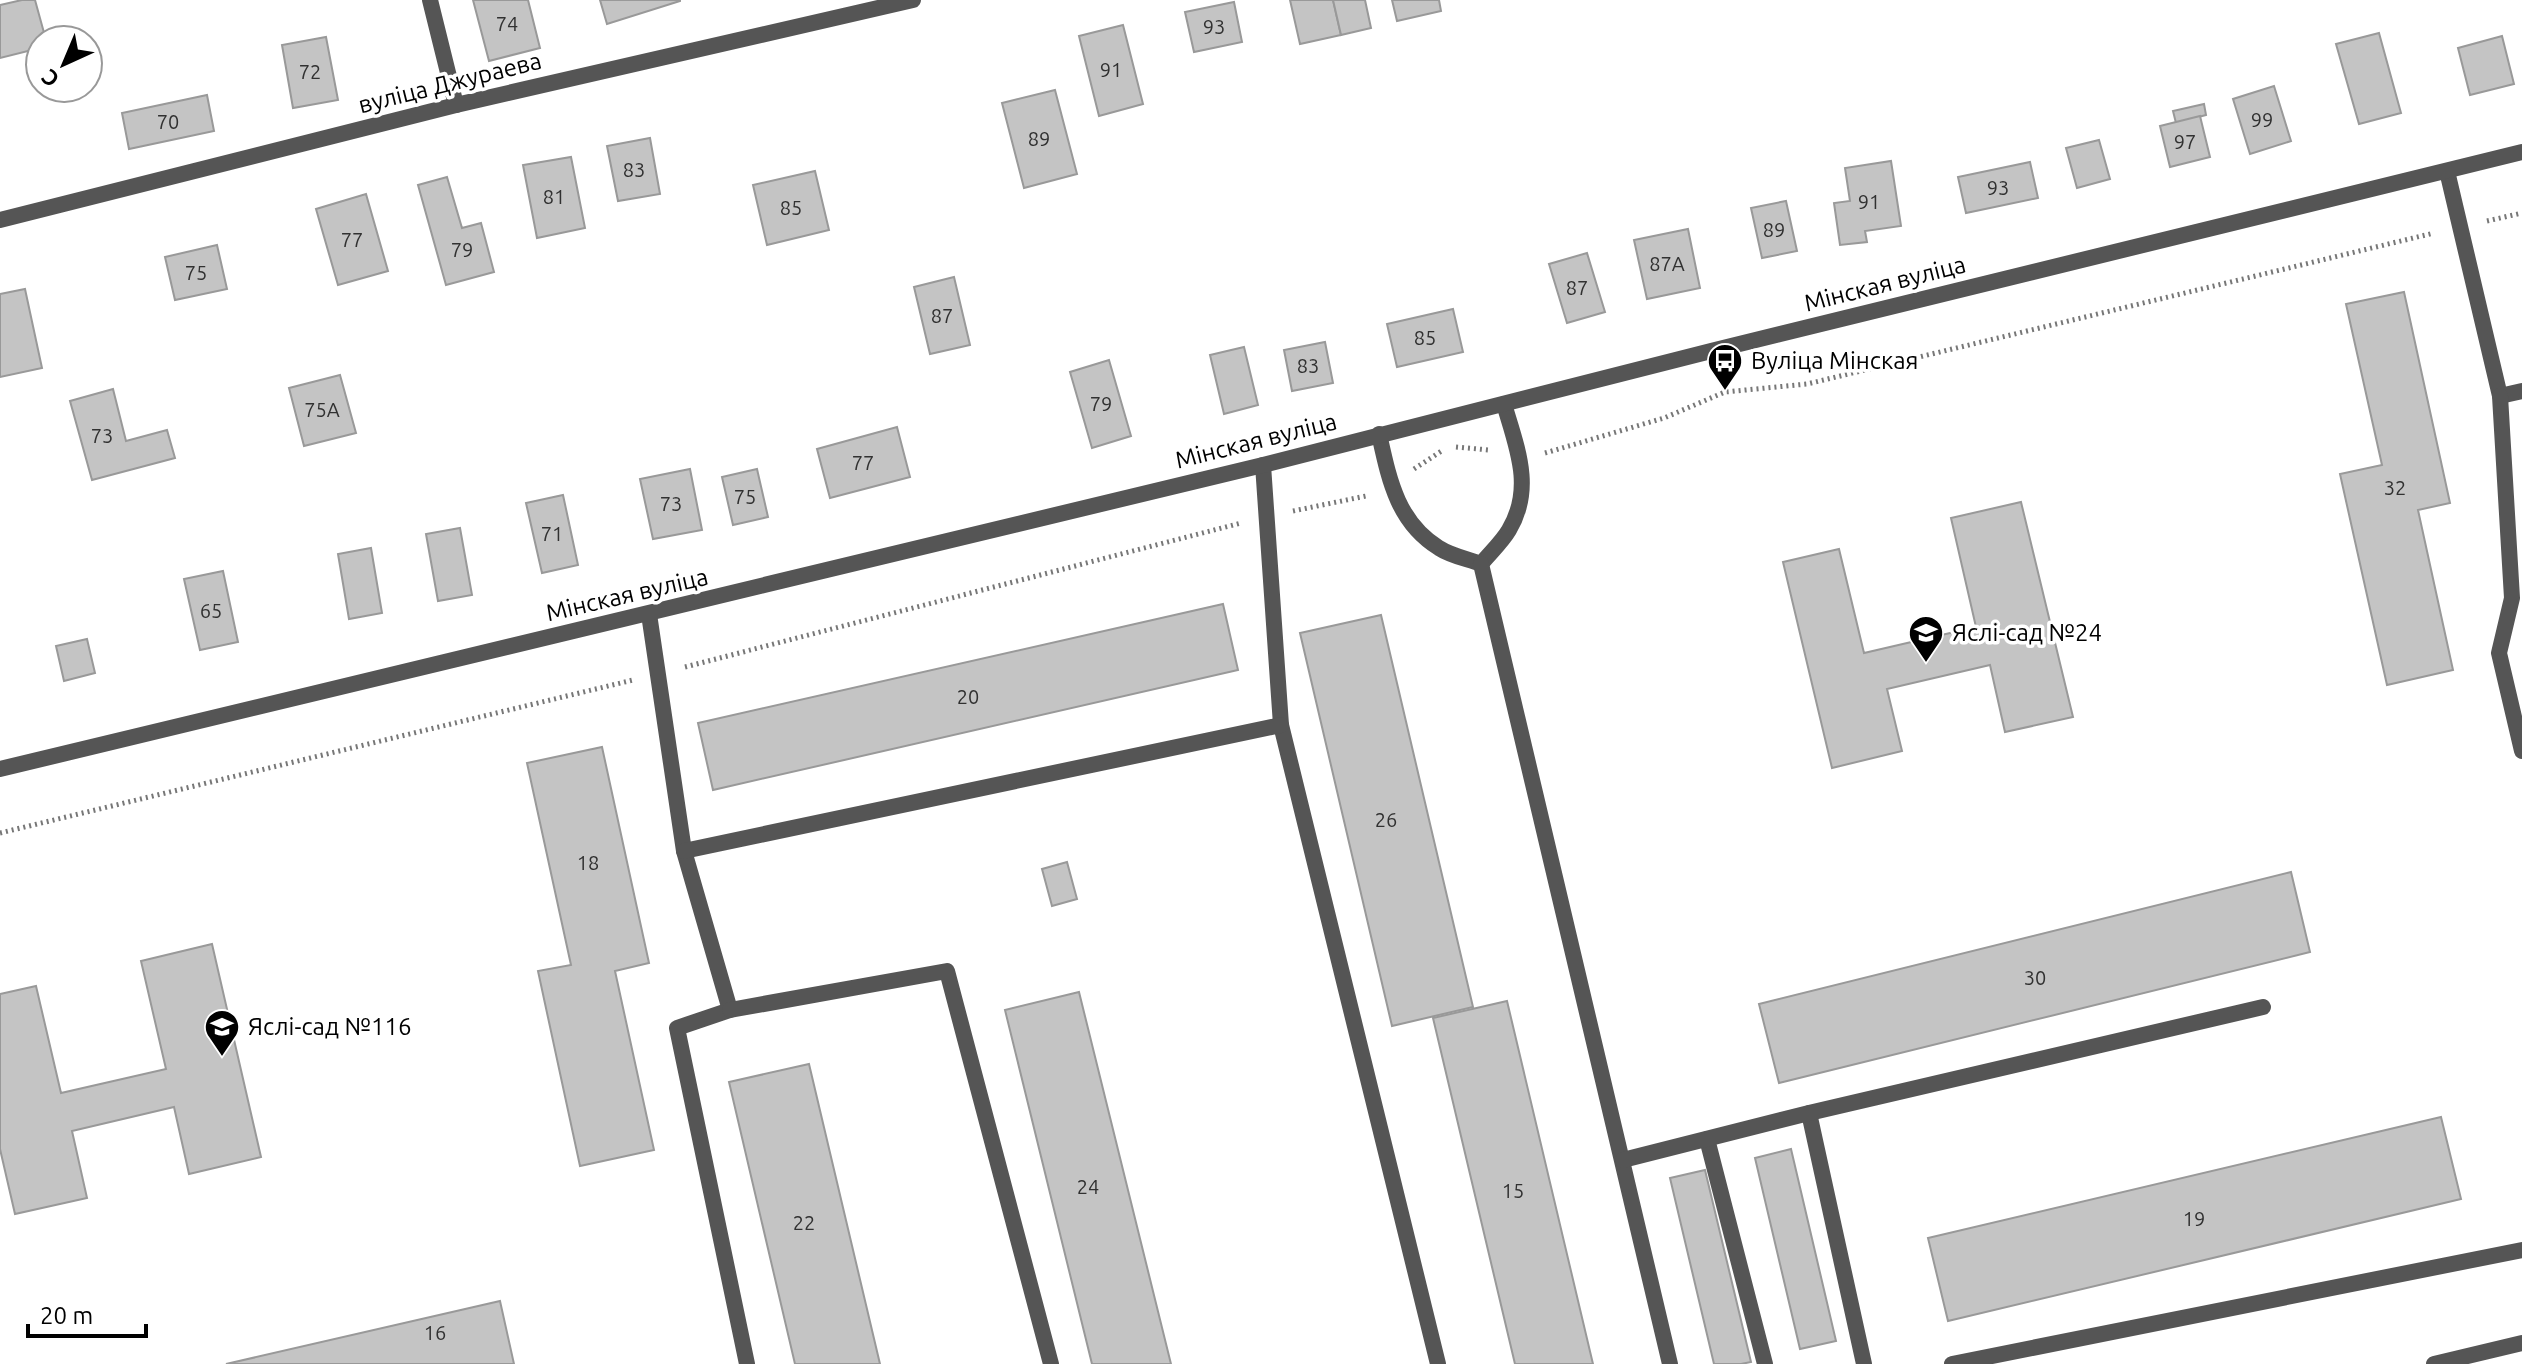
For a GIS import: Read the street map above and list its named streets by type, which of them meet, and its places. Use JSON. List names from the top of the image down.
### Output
{
  "streets": {
    "street": ["вуліца Джураева", "Мінская вуліца"]
  },
  "places": {
    "bus stop": ["Вуліца Мінская"],
    "school or university": ["Яслі-сад №24", "Яслі-сад №116"]
  },
  "house_numbers": [
    "74",
    "93",
    "91",
    "72",
    "99",
    "70",
    "89",
    "97",
    "83",
    "93",
    "81",
    "91",
    "85",
    "89",
    "77",
    "79",
    "87А",
    "75",
    "87",
    "87",
    "85",
    "83",
    "79",
    "75А",
    "73",
    "77",
    "32",
    "75",
    "73",
    "71",
    "65",
    "20",
    "26",
    "18",
    "30",
    "24",
    "15",
    "19",
    "22",
    "16"
  ],
  "scale_bar": "20 m",
  "north": "bottom left"
}
